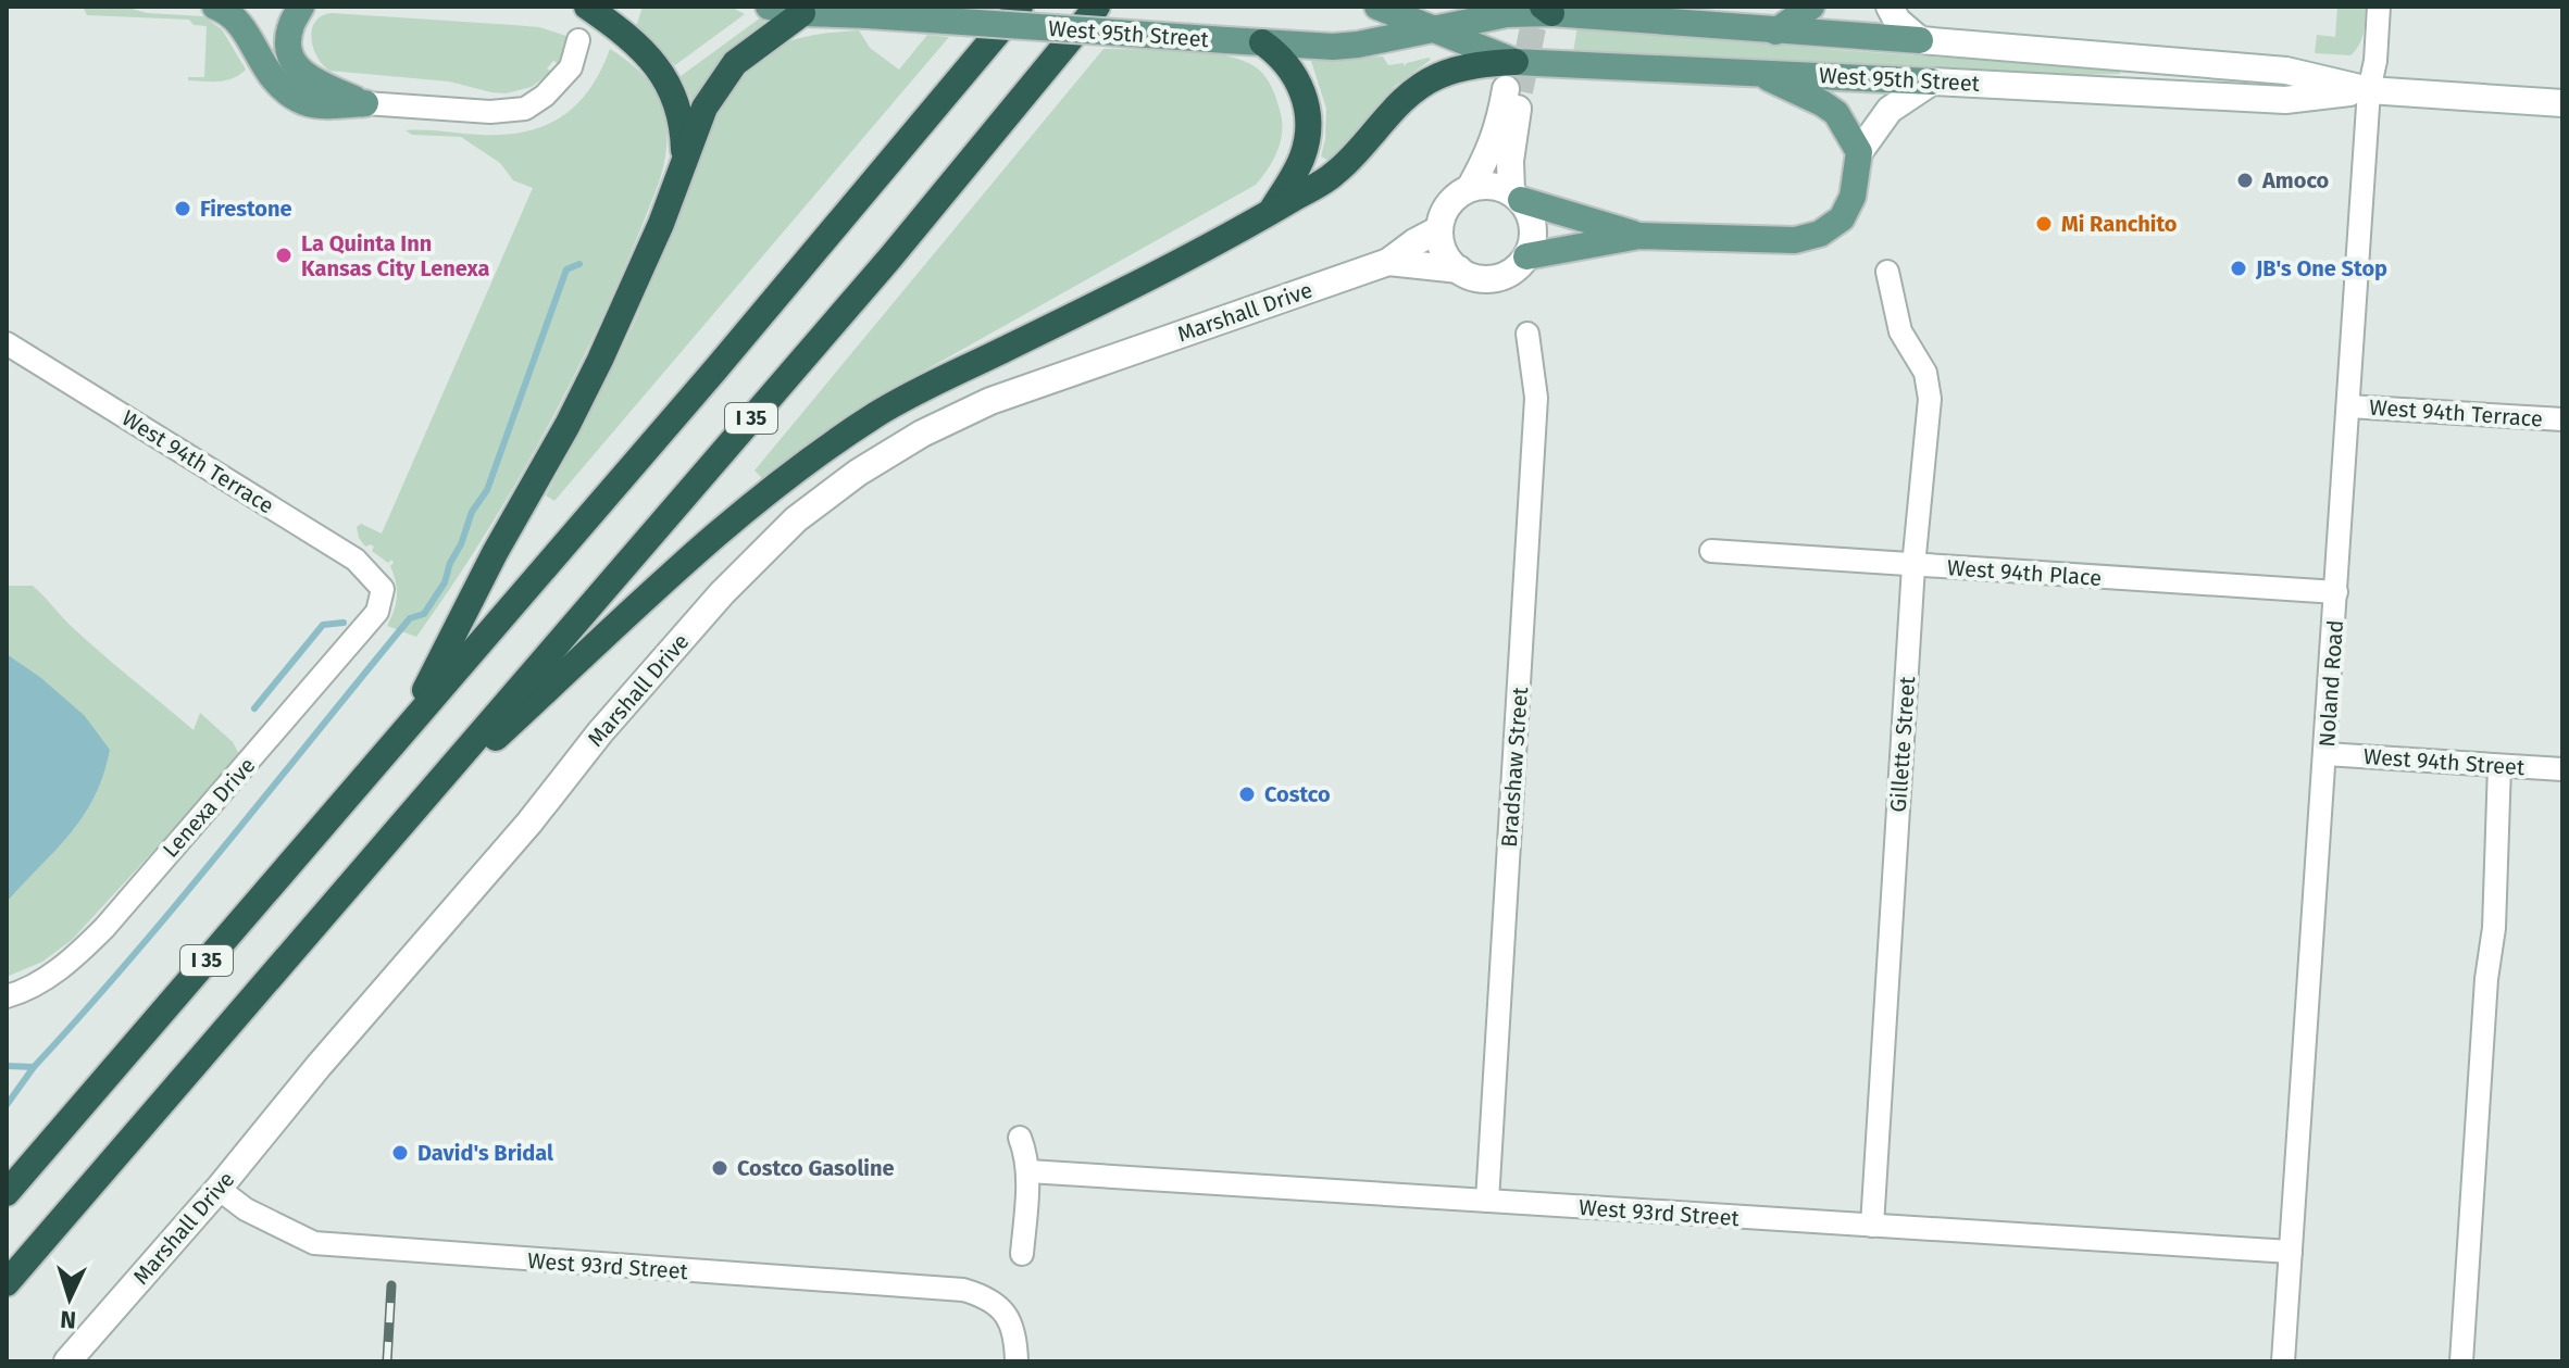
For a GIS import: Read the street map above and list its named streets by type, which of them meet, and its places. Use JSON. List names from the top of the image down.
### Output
{
  "streets": {
    "highway": ["I 35"],
    "main road": ["West 95th Street"],
    "street": [
      "Marshall Drive",
      "West 94th Terrace",
      "West 94th Place",
      "Noland Road",
      "Gillette Street",
      "West 94th Street",
      "Bradshaw Street",
      "Lenexa Drive",
      "West 93rd Street"
    ]
  },
  "crossings": [
    ["West 95th Street", "Noland Road"],
    ["Marshall Drive", "West 93rd Street"],
    ["West 94th Terrace", "Noland Road"],
    ["West 94th Terrace", "Lenexa Drive"],
    ["West 94th Place", "Noland Road"],
    ["West 94th Place", "Gillette Street"],
    ["Noland Road", "West 94th Street"],
    ["Noland Road", "West 93rd Street"],
    ["Gillette Street", "West 93rd Street"],
    ["Bradshaw Street", "West 93rd Street"]
  ],
  "places": [
    "Amoco",
    "Firestone",
    "Mi Ranchito",
    "La Quinta Inn Kansas City Lenexa",
    "JB's One Stop",
    "Costco",
    "David's Bridal",
    "Costco Gasoline"
  ],
  "north": "bottom"
}
